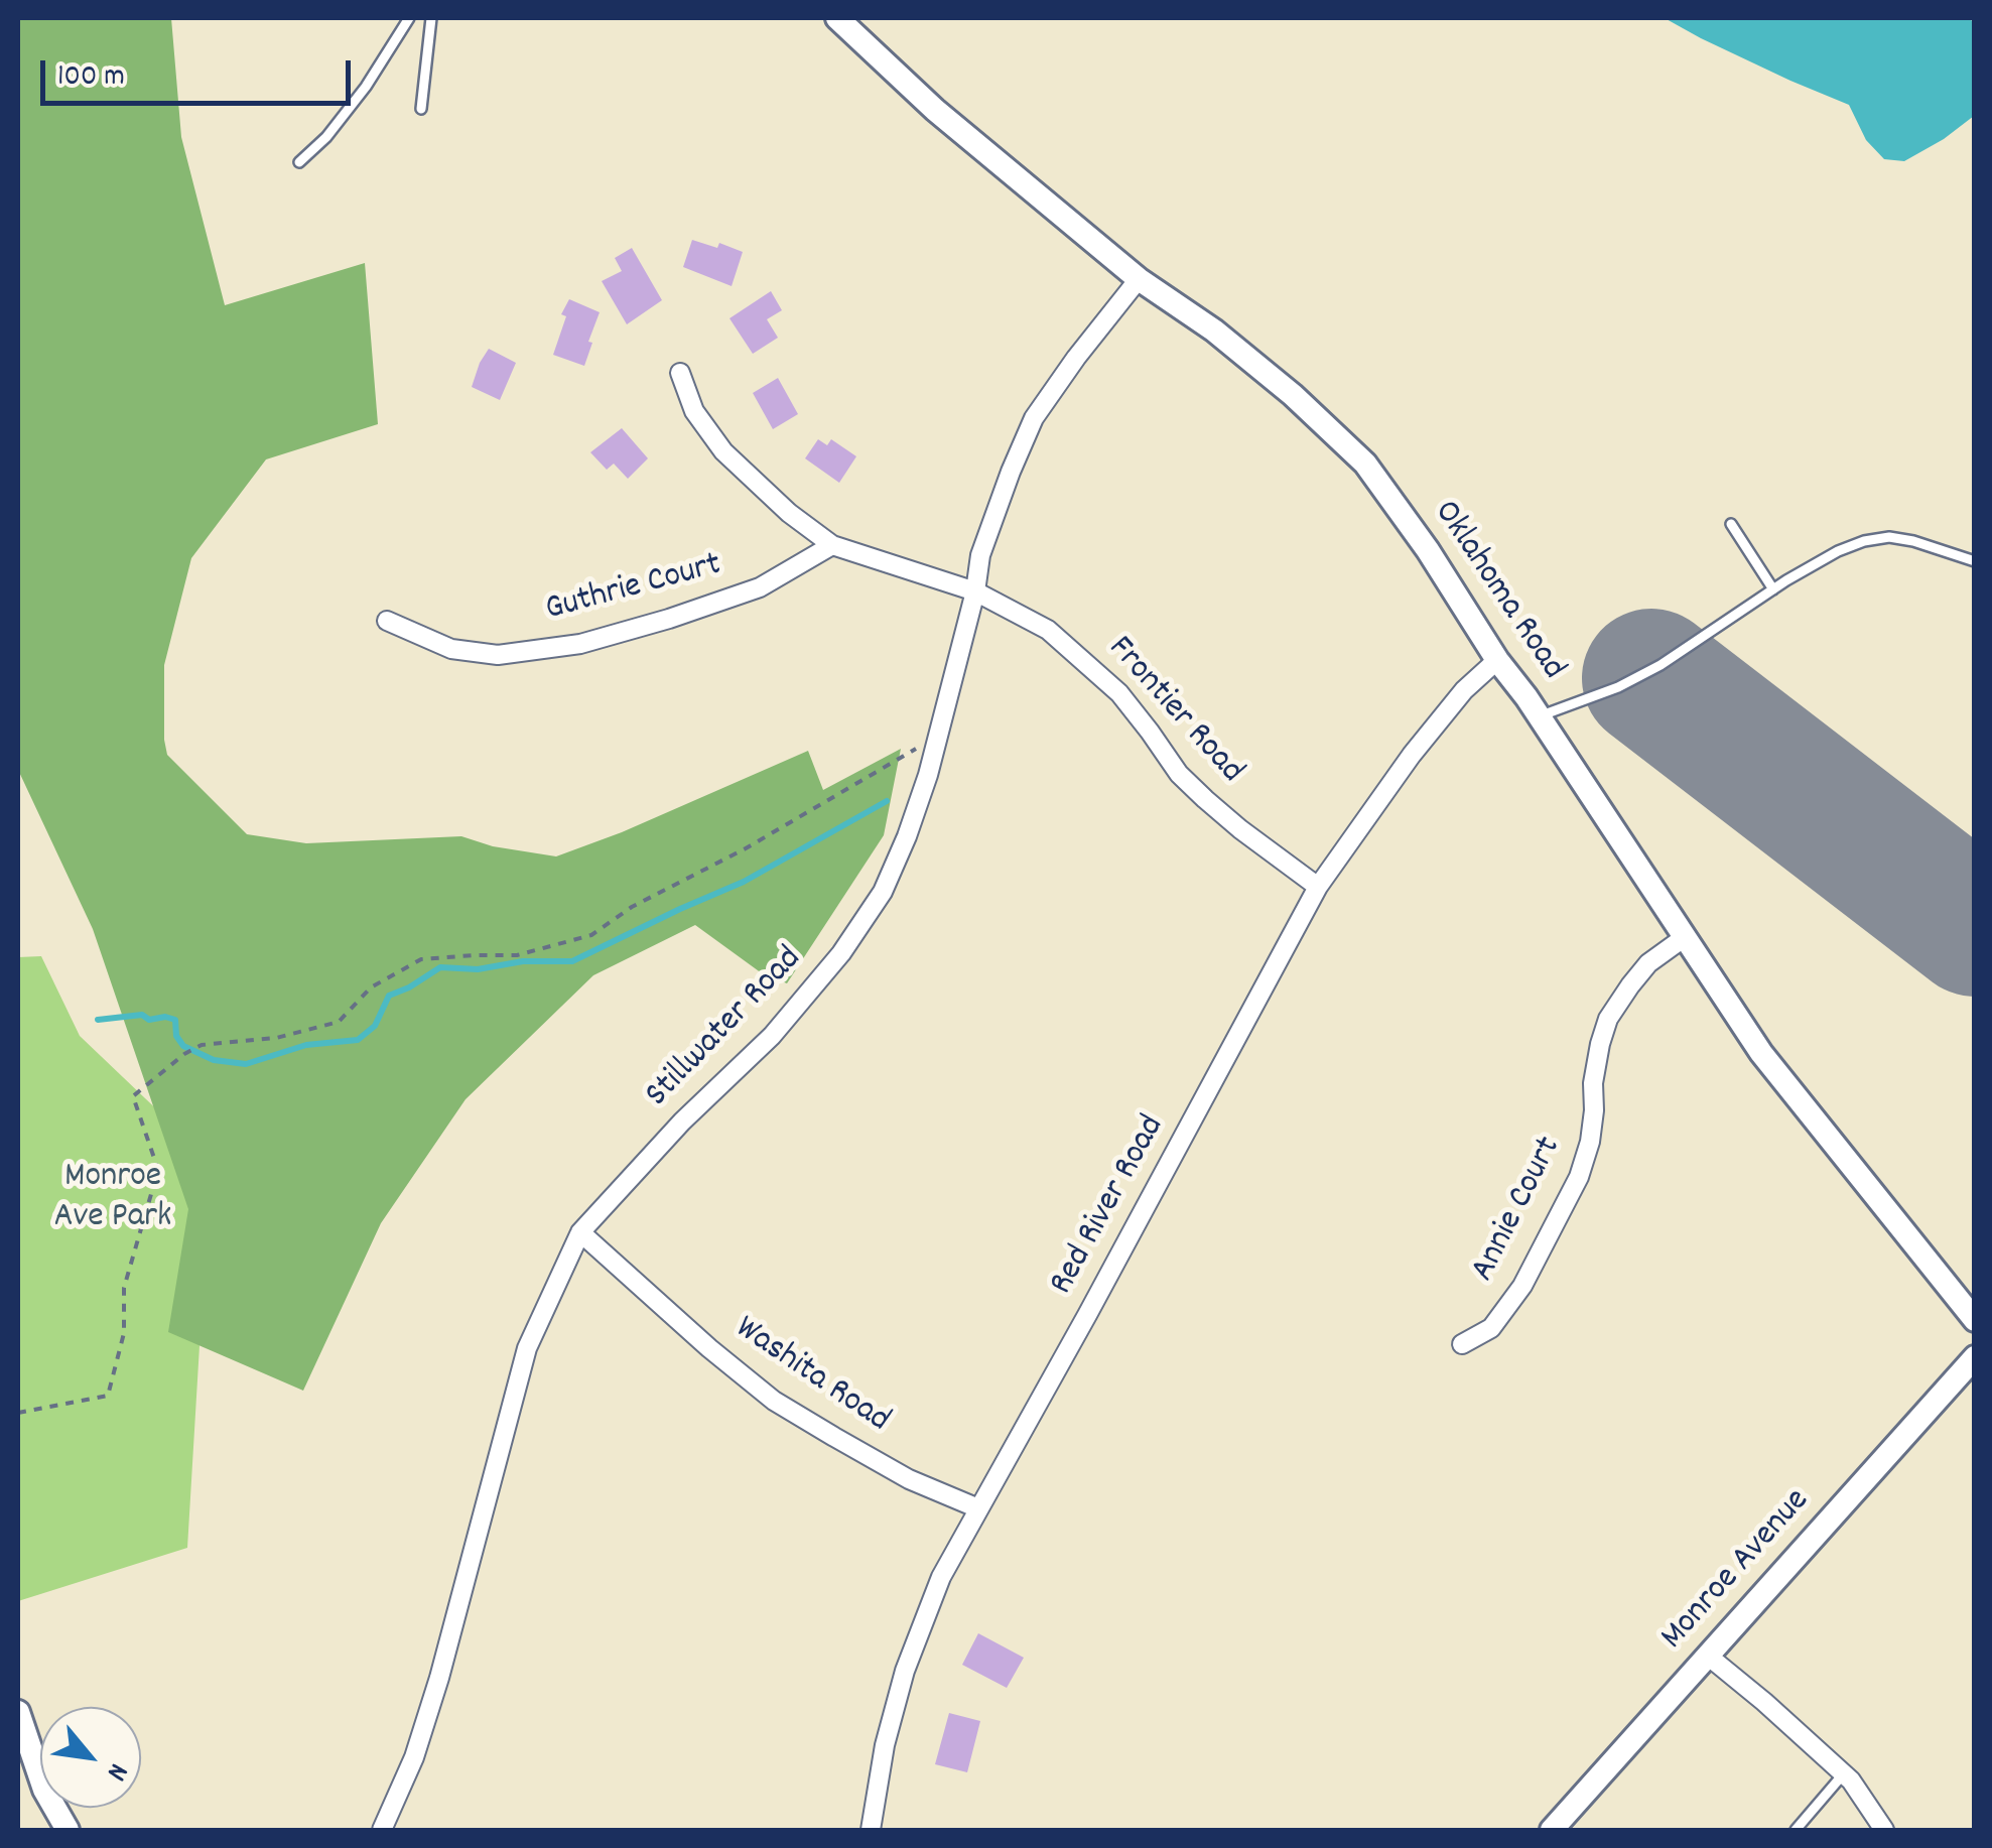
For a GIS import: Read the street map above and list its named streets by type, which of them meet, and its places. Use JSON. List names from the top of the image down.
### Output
{
  "streets": {
    "street": [
      "Guthrie Court",
      "Oklahoma Road",
      "Frontier Road",
      "Stillwater Road",
      "Red River Road",
      "Annie Court",
      "Washita Road",
      "Monroe Avenue"
    ]
  },
  "crossings": [
    ["Guthrie Court", "Frontier Road"],
    ["Oklahoma Road", "Stillwater Road"],
    ["Oklahoma Road", "Red River Road"],
    ["Oklahoma Road", "Annie Court"],
    ["Frontier Road", "Stillwater Road"],
    ["Frontier Road", "Red River Road"],
    ["Stillwater Road", "Washita Road"],
    ["Red River Road", "Washita Road"]
  ],
  "parks": ["Monroe Ave Park"],
  "scale_bar": "100 m",
  "north": "bottom right"
}
